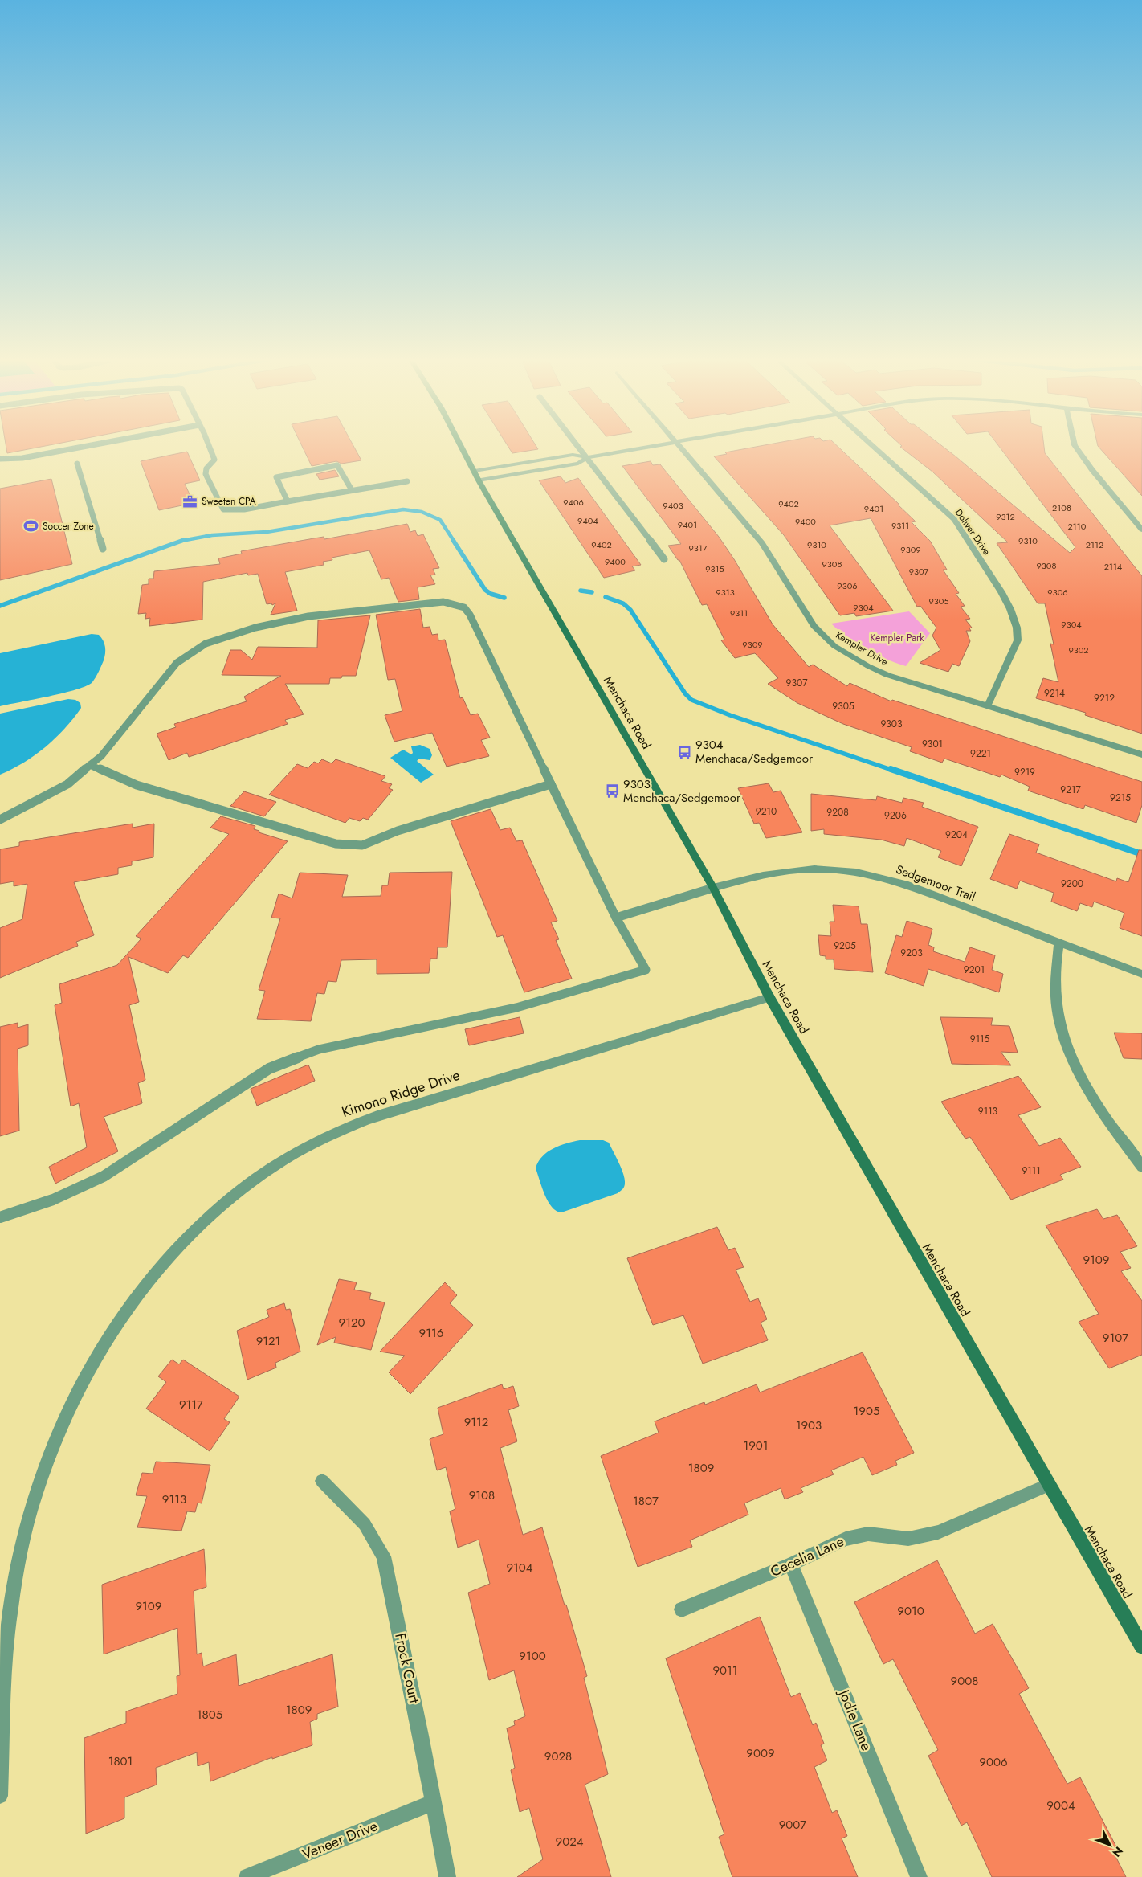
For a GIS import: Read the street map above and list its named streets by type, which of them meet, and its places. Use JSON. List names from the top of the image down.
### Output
{
  "streets": {
    "main road": ["Menchaca Road"],
    "street": [
      "Doliver Drive",
      "Kempler Drive",
      "Sedgemoor Trail",
      "Kimono Ridge Drive",
      "Cecelia Lane",
      "Frock Court",
      "Jodie Lane",
      "Veneer Drive"
    ]
  },
  "crossings": [
    ["Doliver Drive", "Kempler Drive"],
    ["Menchaca Road", "Sedgemoor Trail"],
    ["Menchaca Road", "Kimono Ridge Drive"],
    ["Menchaca Road", "Cecelia Lane"],
    ["Cecelia Lane", "Jodie Lane"],
    ["Frock Court", "Veneer Drive"]
  ],
  "parks": ["Kempler Park"],
  "places": {
    "office": ["Sweeten CPA"],
    "sports": ["Soccer Zone"],
    "bus stop": ["9304 Menchaca/Sedgemoor", "9303 Menchaca/Sedgemoor"]
  },
  "house_numbers": [
    "9406",
    "9402",
    "9403",
    "2108",
    "9401",
    "9312",
    "9404",
    "9400",
    "9401",
    "9311",
    "2110",
    "9310",
    "9402",
    "9310",
    "2112",
    "9317",
    "9309",
    "9400",
    "9308",
    "9308",
    "2114",
    "9315",
    "9307",
    "9306",
    "9313",
    "9306",
    "9305",
    "9304",
    "9311",
    "9304",
    "9309",
    "9302",
    "9307",
    "9214",
    "9212",
    "9305",
    "9303",
    "9301",
    "9221",
    "9219",
    "9217",
    "9215",
    "9210",
    "9208",
    "9206",
    "9204",
    "9200",
    "9205",
    "9203",
    "9201",
    "9115",
    "9113",
    "9111",
    "9109",
    "9120",
    "9116",
    "9107",
    "9121",
    "9117",
    "1905",
    "9112",
    "1903",
    "1901",
    "1809",
    "9108",
    "9113",
    "1807",
    "9104",
    "9109",
    "9010",
    "9100",
    "9011",
    "9008",
    "1809",
    "1805",
    "9009",
    "9028",
    "1801",
    "9006",
    "9004",
    "9007",
    "9024"
  ],
  "north": "bottom right"
}
